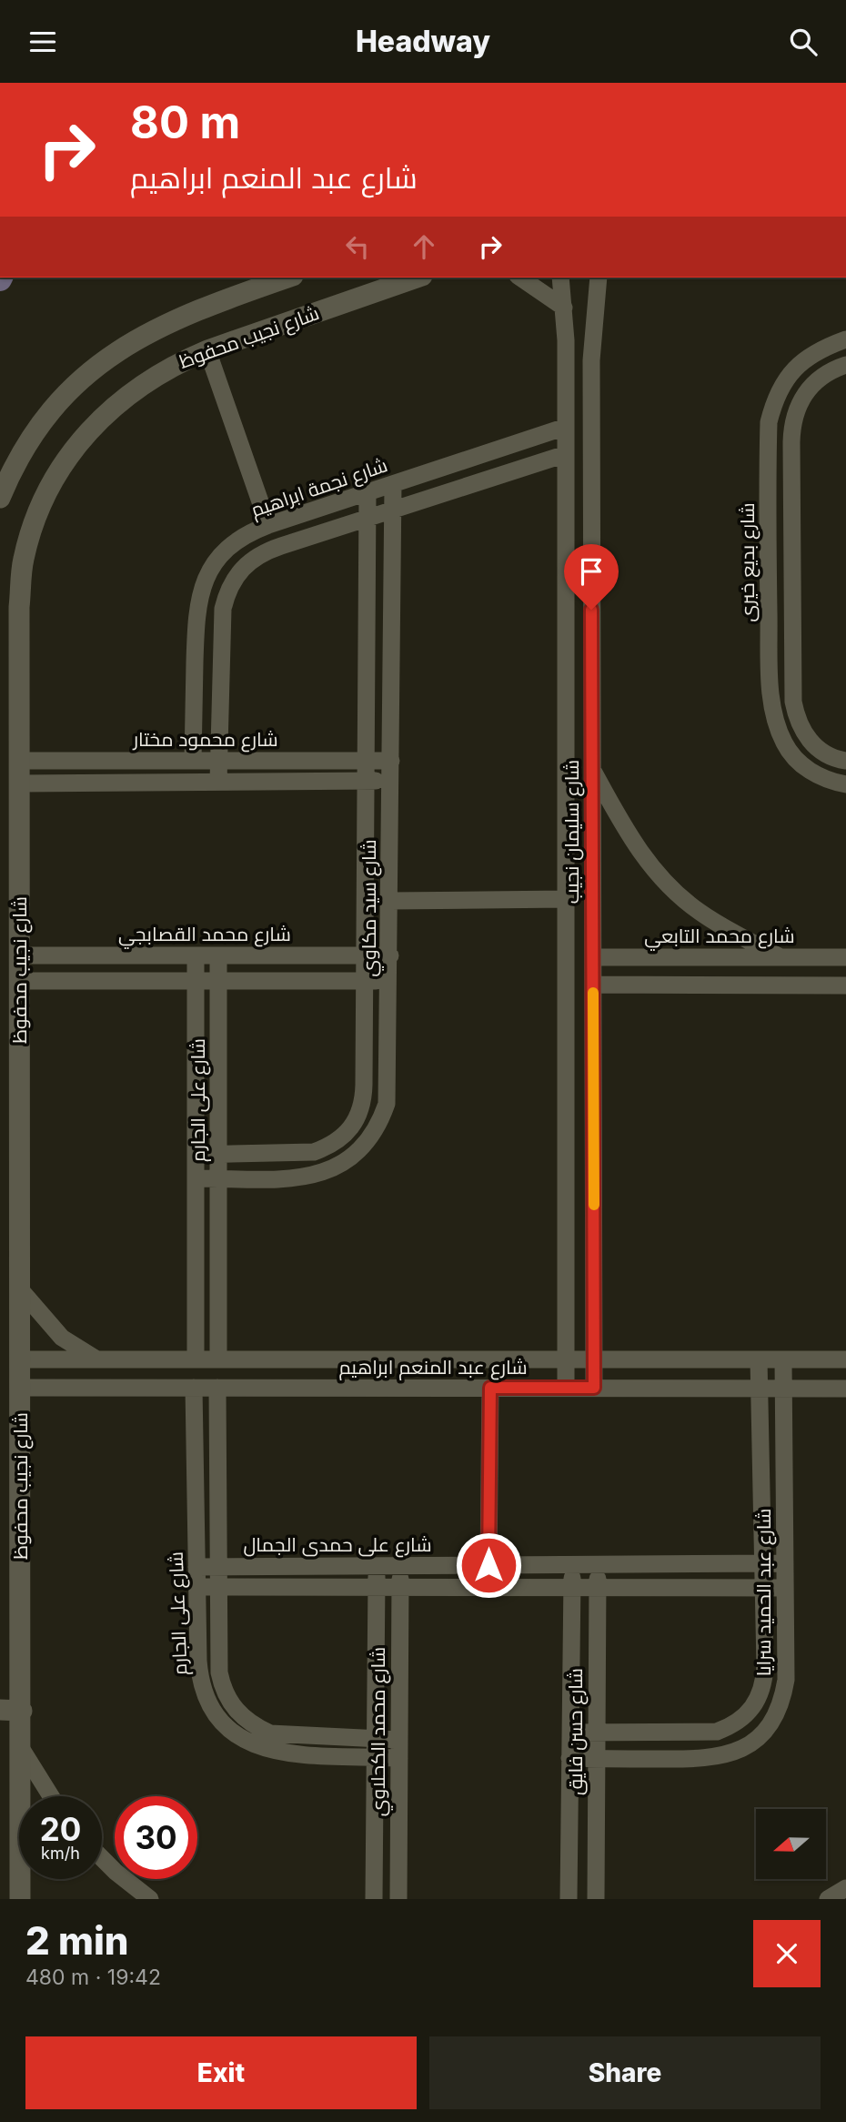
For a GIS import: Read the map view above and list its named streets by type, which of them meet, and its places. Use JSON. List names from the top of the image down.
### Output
{
  "streets": {
    "street": [
      "شارع نجيب محفوظ",
      "شارع نجمة ابراهيم",
      "شارع بديع خيرى",
      "شارع محمود مختار",
      "شارع سليمان نجيب",
      "شارع سيد مكاوي",
      "شارع محمد القصابجي",
      "شارع محمد التابعي",
      "شارع على الجارم",
      "شارع عبد المنعم ابراهيم",
      "شارع على حمدى الجمال",
      "شارع عبد الحميد سرايا",
      "شارع محمد الكحلاوي",
      "شارع حسن فايق"
    ]
  },
  "crossings": [
    ["شارع نجيب محفوظ", "شارع محمود مختار"],
    ["شارع نجيب محفوظ", "شارع محمد القصابجي"],
    ["شارع نجيب محفوظ", "شارع عبد المنعم ابراهيم"],
    ["شارع نجمة ابراهيم", "شارع محمود مختار"],
    ["شارع نجمة ابراهيم", "شارع سليمان نجيب"],
    ["شارع نجمة ابراهيم", "شارع سيد مكاوي"],
    ["شارع محمود مختار", "شارع سيد مكاوي"],
    ["شارع سليمان نجيب", "شارع محمد التابعي"],
    ["شارع سليمان نجيب", "شارع عبد المنعم ابراهيم"],
    ["شارع سيد مكاوي", "شارع محمد القصابجي"],
    ["شارع سيد مكاوي", "شارع على الجارم"],
    ["شارع محمد القصابجي", "شارع على الجارم"],
    ["شارع على الجارم", "شارع عبد المنعم ابراهيم"],
    ["شارع على الجارم", "شارع على حمدى الجمال"],
    ["شارع على الجارم", "شارع محمد الكحلاوي"],
    ["شارع عبد المنعم ابراهيم", "شارع عبد الحميد سرايا"],
    ["شارع على حمدى الجمال", "شارع عبد الحميد سرايا"],
    ["شارع على حمدى الجمال", "شارع محمد الكحلاوي"],
    ["شارع على حمدى الجمال", "شارع حسن فايق"],
    ["شارع عبد الحميد سرايا", "شارع حسن فايق"]
  ],
  "north": "left",
  "page": {
    "header": "Headway",
    "turn": ["80 m", "شارع عبد المنعم ابراهيم"],
    "speed": "20 km/h",
    "limit": "30",
    "heading": ["2 min", "480 m · 19:42"],
    "buttons": ["Exit", "Share"]
  }
}
